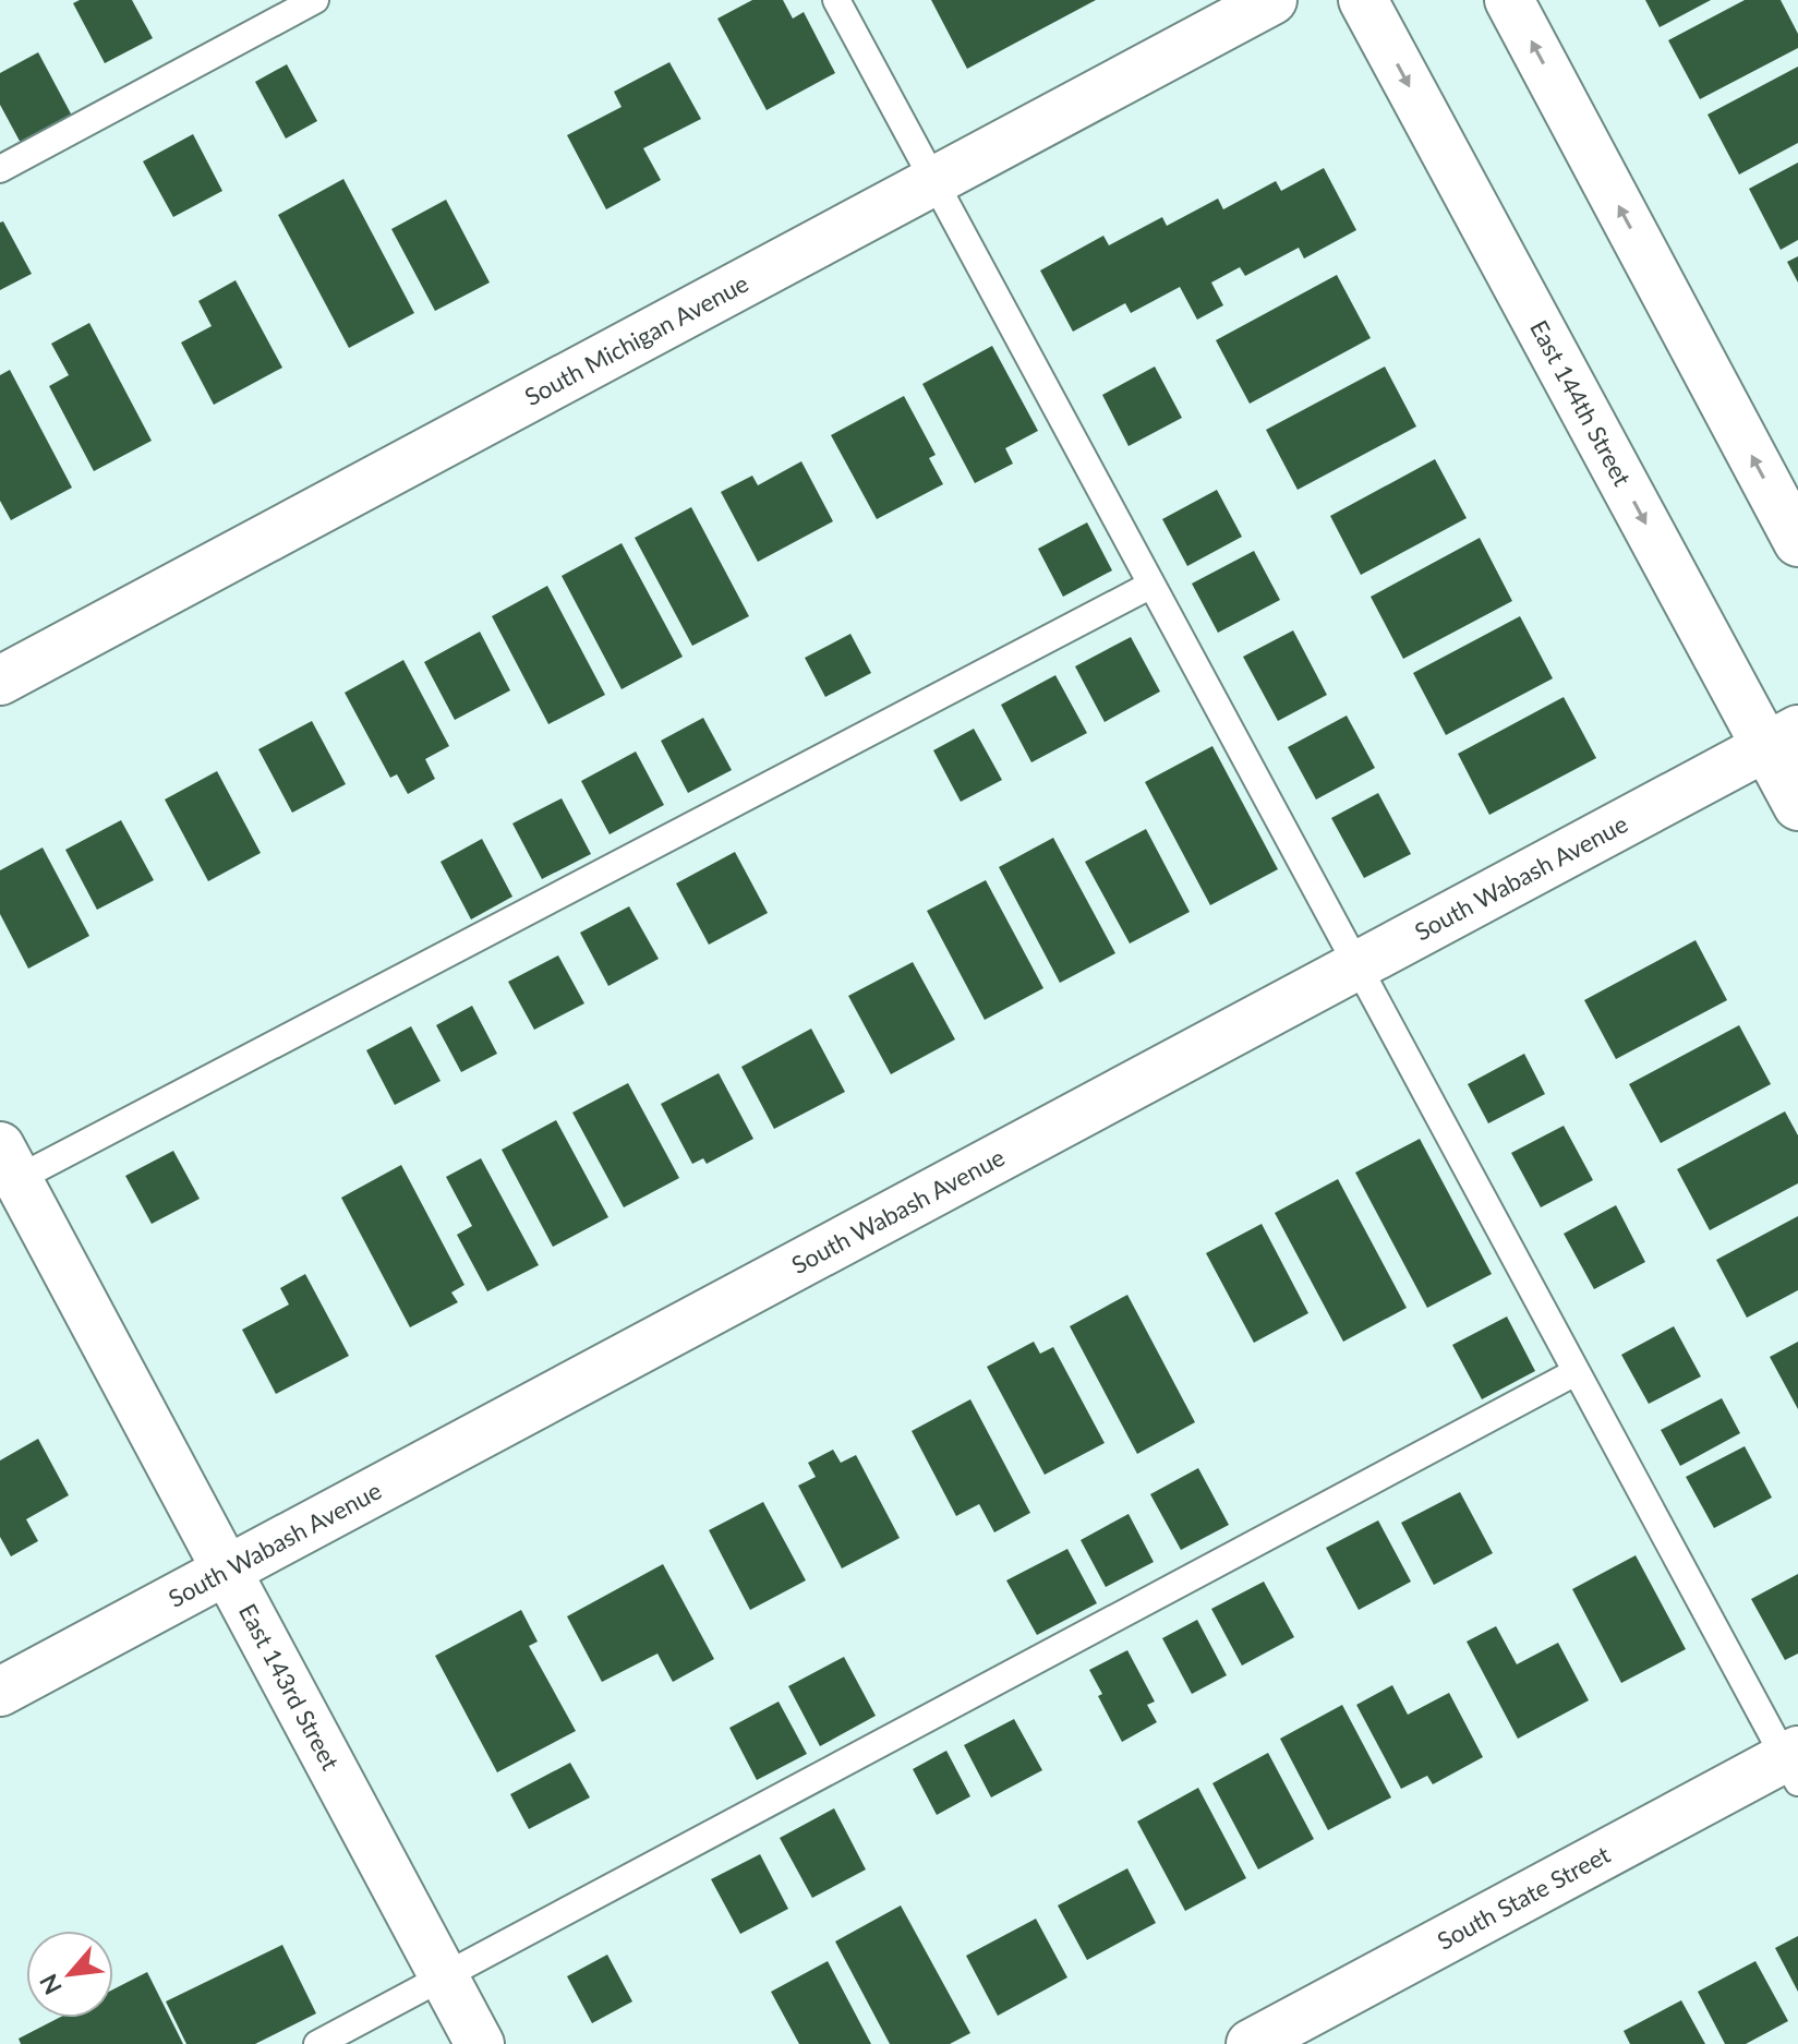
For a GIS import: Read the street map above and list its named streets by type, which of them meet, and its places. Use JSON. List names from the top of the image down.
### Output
{
  "streets": {
    "street": [
      "South Michigan Avenue",
      "East 144th Street",
      "South Wabash Avenue",
      "East 143rd Street",
      "South State Street"
    ]
  },
  "crossings": [
    ["East 144th Street", "South Wabash Avenue"],
    ["South Wabash Avenue", "East 143rd Street"]
  ],
  "north": "bottom left"
}
